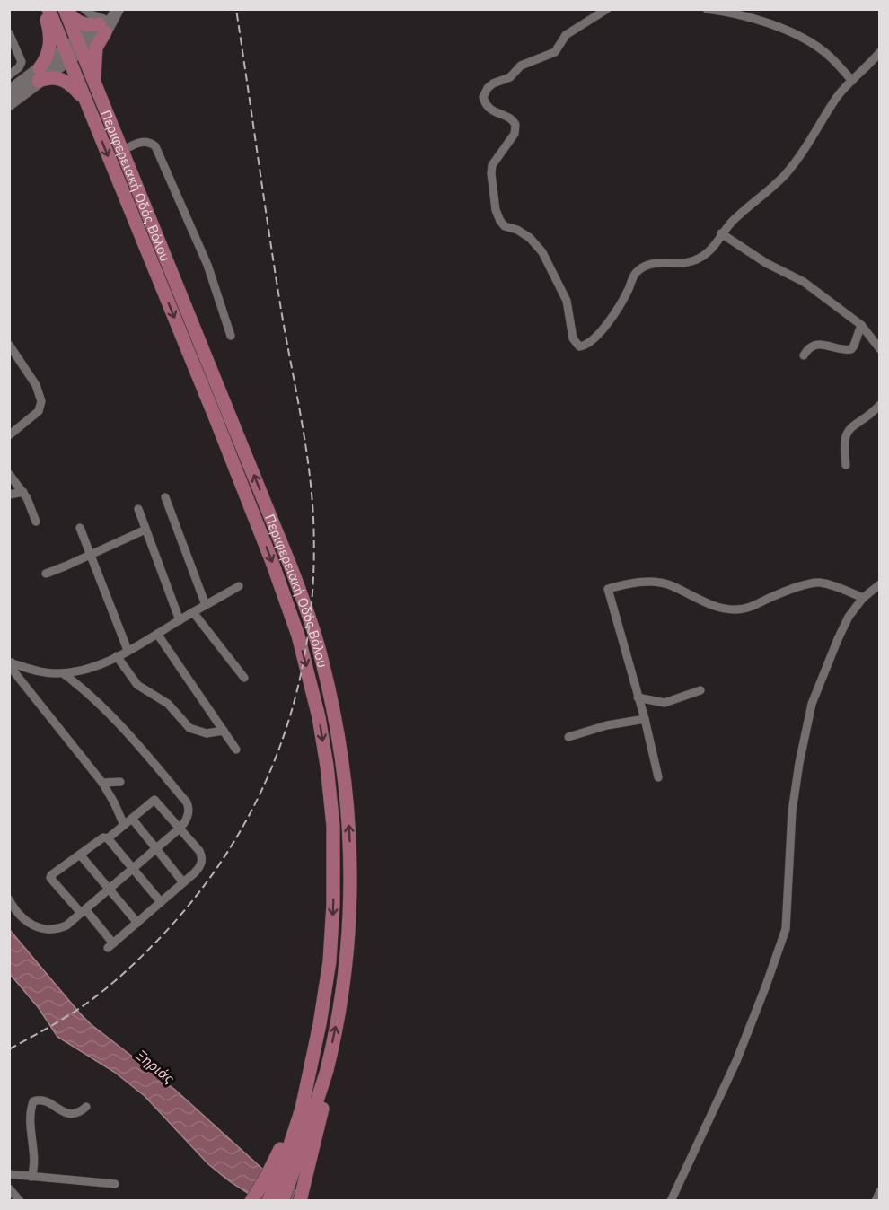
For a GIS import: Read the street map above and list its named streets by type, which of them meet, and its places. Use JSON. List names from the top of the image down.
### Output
{
  "streets": {
    "main road": ["Περιφερειακή Οδός Βόλου"]
  },
  "water": ["Ξηριάς"]
}
